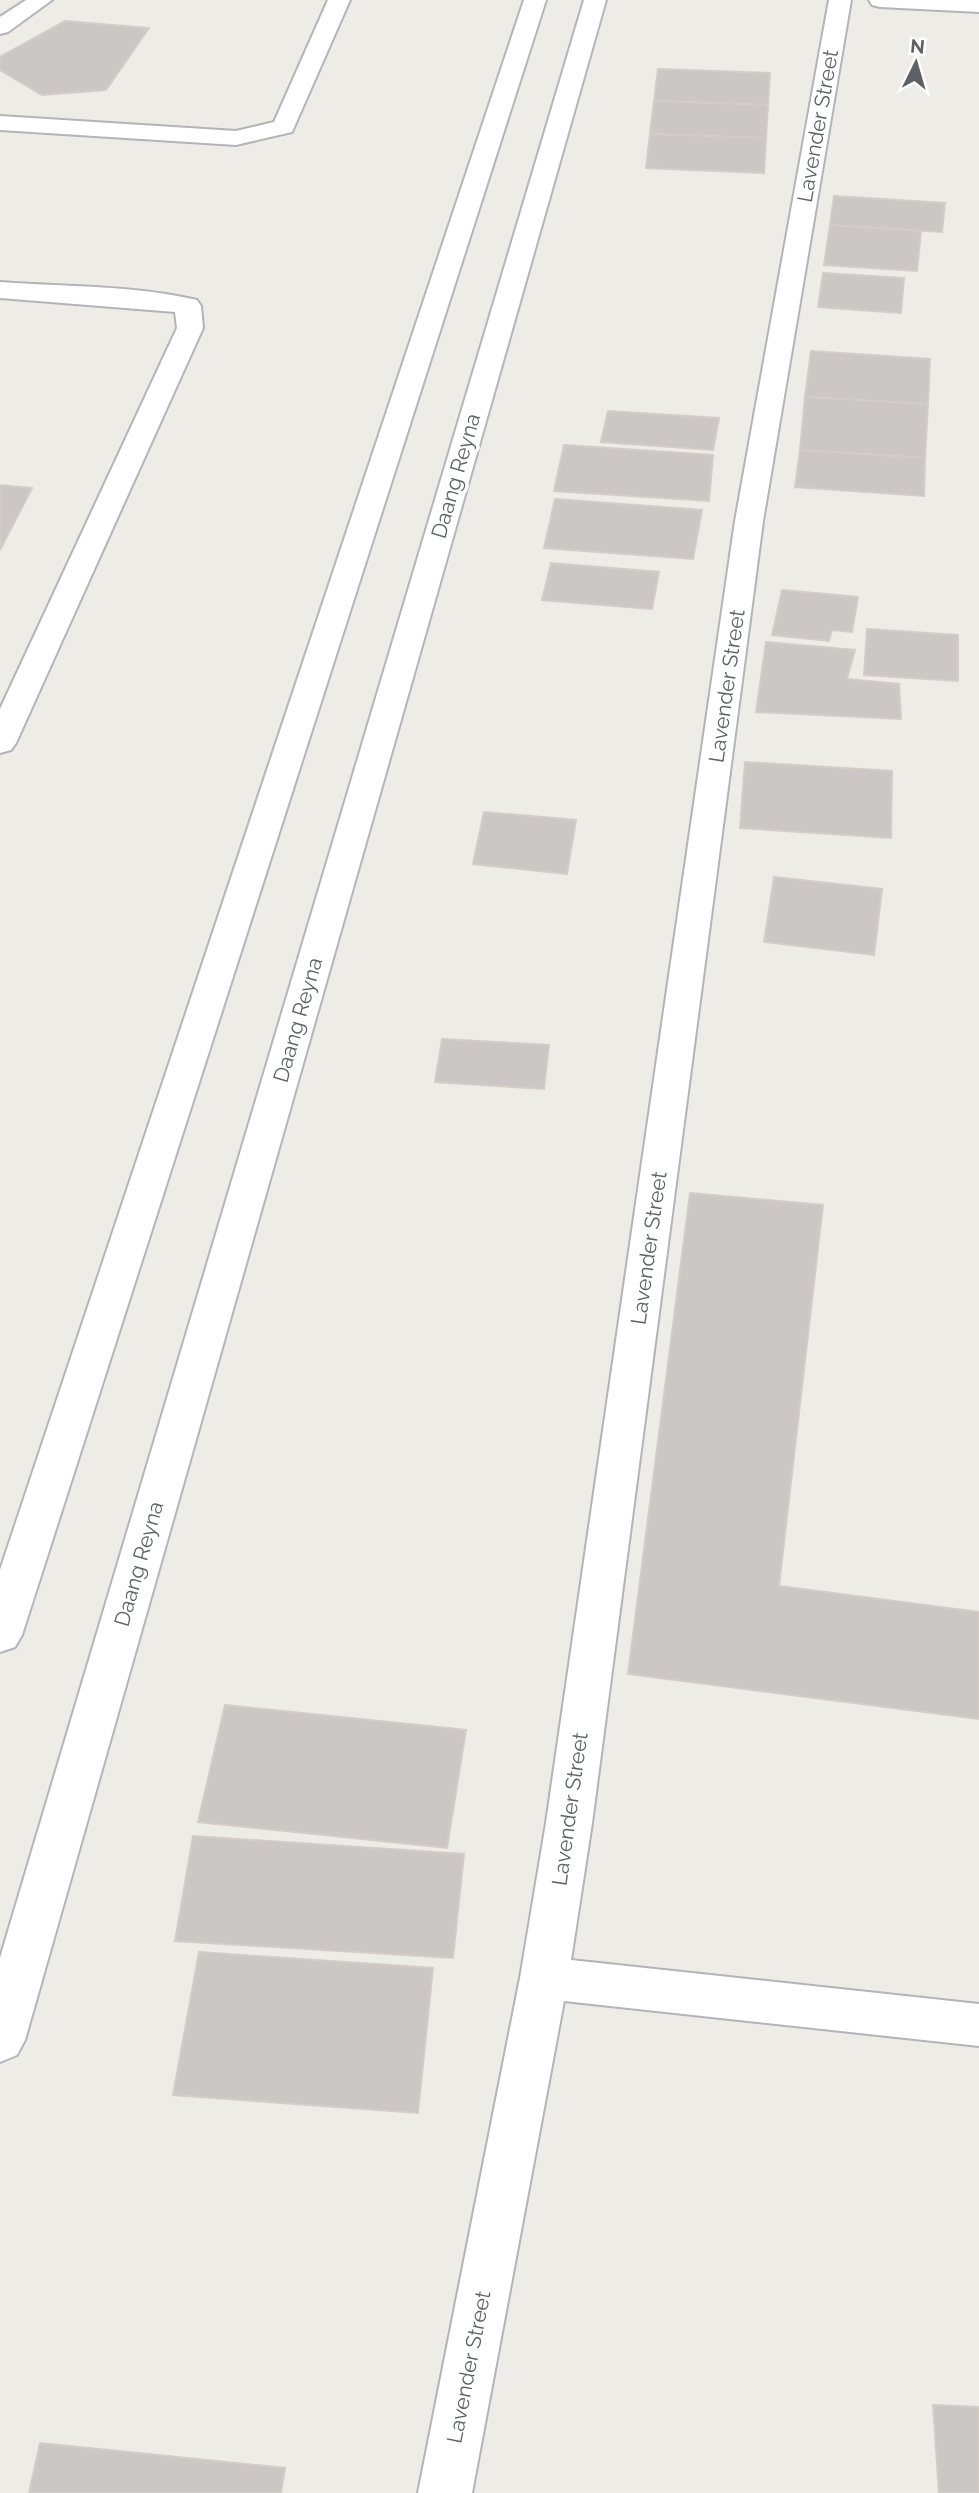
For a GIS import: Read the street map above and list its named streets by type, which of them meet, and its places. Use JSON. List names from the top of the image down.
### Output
{
  "streets": {
    "main road": ["Lavender Street", "Daang Reyna"]
  },
  "north": "top"
}
